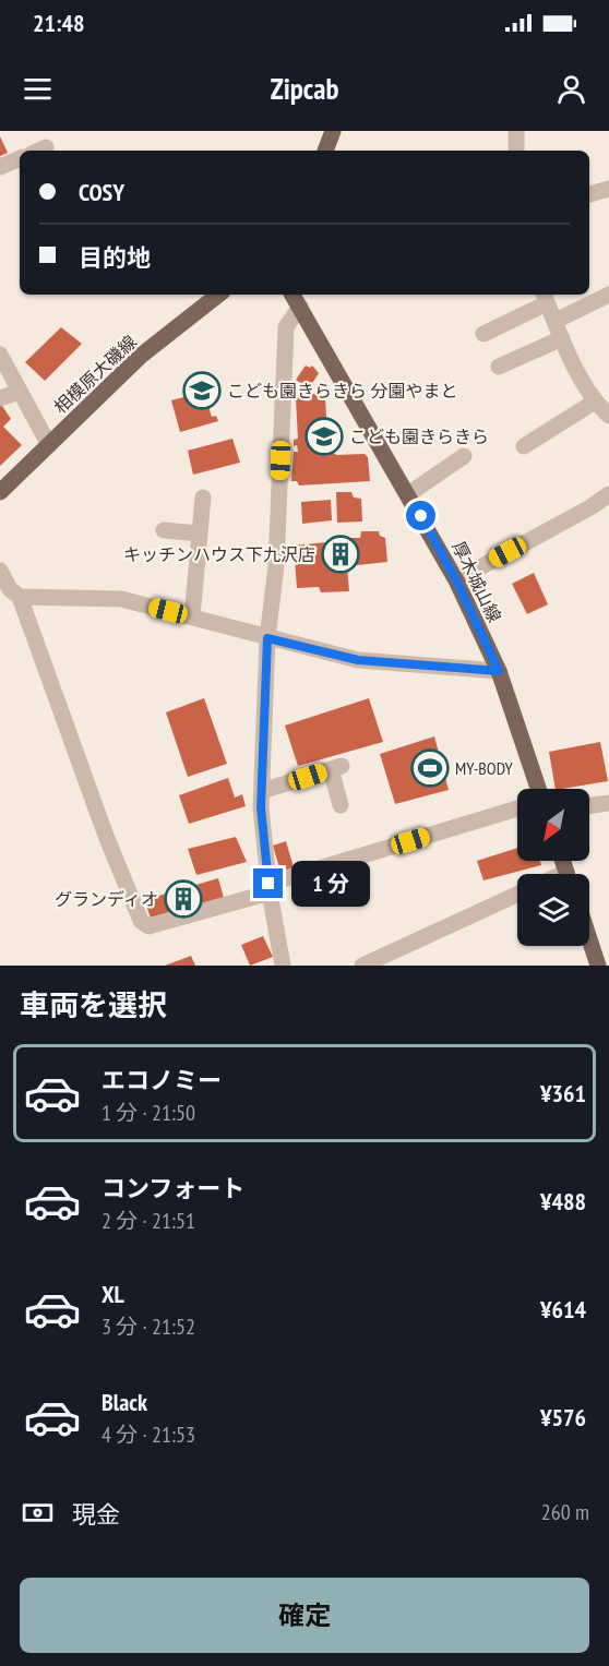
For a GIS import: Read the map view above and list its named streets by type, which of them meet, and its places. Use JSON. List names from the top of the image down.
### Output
{
  "streets": {
    "main road": ["相模原大磯線", "厚木城山線"]
  },
  "places": {
    "school or university": ["こども園きらきら 分園やまと", "こども園きらきら"],
    "building": ["キッチンハウス下九沢店", "グランディオ"],
    "sports": ["MY-BODY"]
  },
  "north": "bottom left",
  "page": {
    "status": "21:48",
    "header": "Zipcab",
    "banner": ["COSY", "目的地"],
    "bubble": "1 分",
    "heading": "車両を選択",
    "list": [
      {
        "name": "エコノミー",
        "note": "1 分 · 21:50",
        "value": "¥361"
      },
      {
        "name": "コンフォート",
        "note": "2 分 · 21:51",
        "value": "¥488"
      },
      {
        "name": "XL",
        "note": "3 分 · 21:52",
        "value": "¥614"
      },
      {
        "name": "Black",
        "note": "4 分 · 21:53",
        "value": "¥576"
      }
    ],
    "pay": ["現金", "260 m"],
    "buttons": "確定"
  }
}
